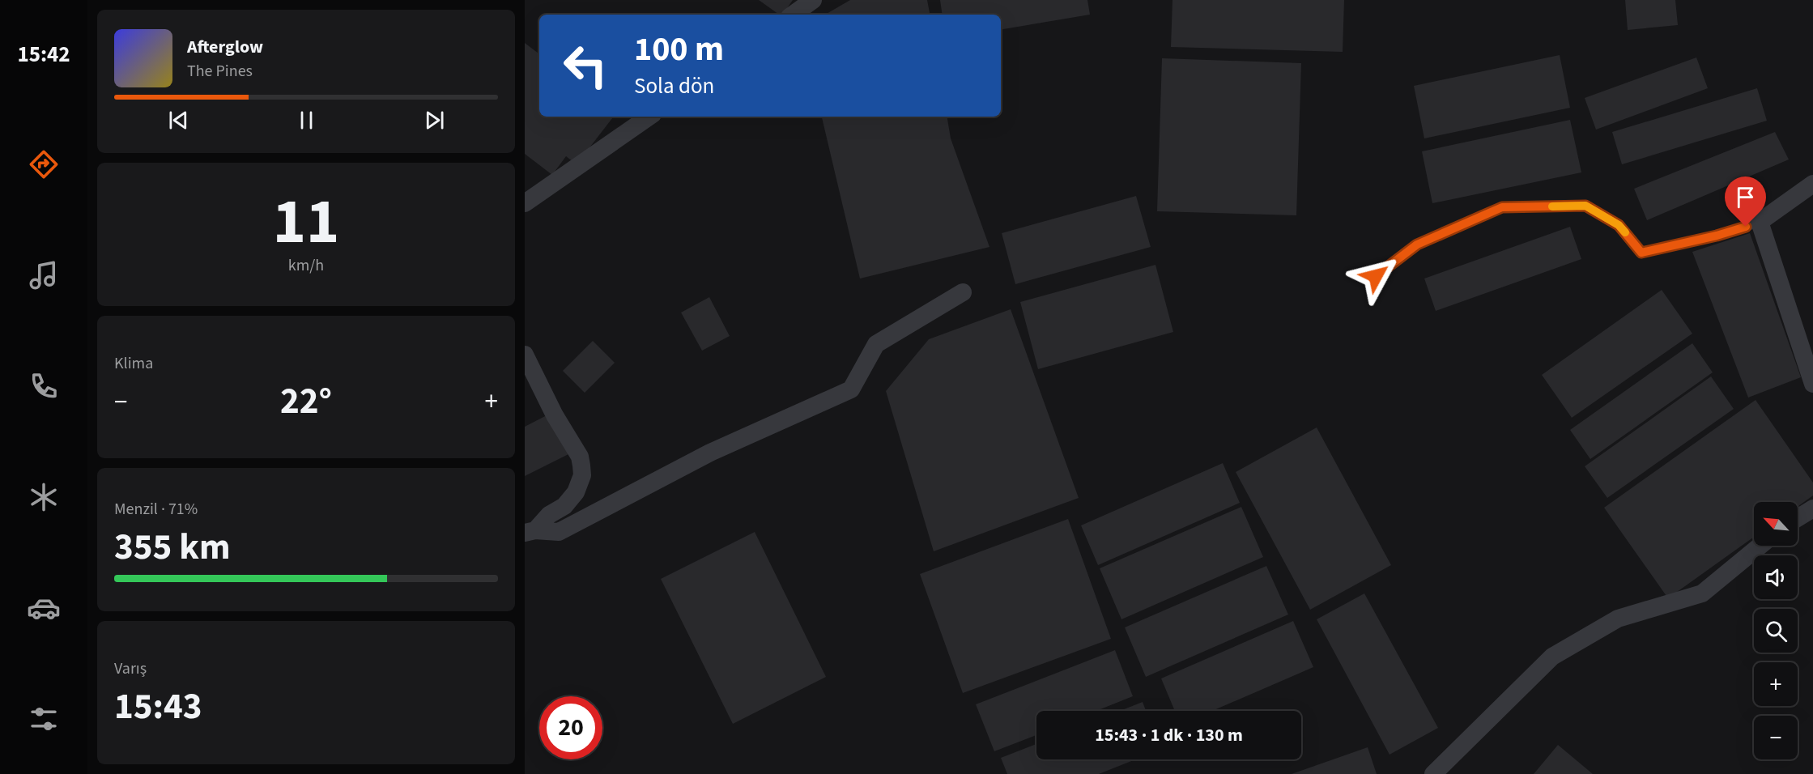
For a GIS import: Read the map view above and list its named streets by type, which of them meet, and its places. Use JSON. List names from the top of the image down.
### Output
{
  "north": "top left",
  "page": {
    "tabs": "15:42",
    "turn": ["100 m", "Sola dön"],
    "song": ["Afterglow", "The Pines"],
    "tile": [
      ["11", "km/h"],
      "Klima",
      ["Menzil · 71%", "355 km"],
      ["Varış", "15:43"]
    ],
    "heat": ["−", "22°", "+"],
    "map_buttons": ["+", "−"],
    "limit": "20",
    "trip": "15:43 · 1 dk · 130 m"
  }
}
